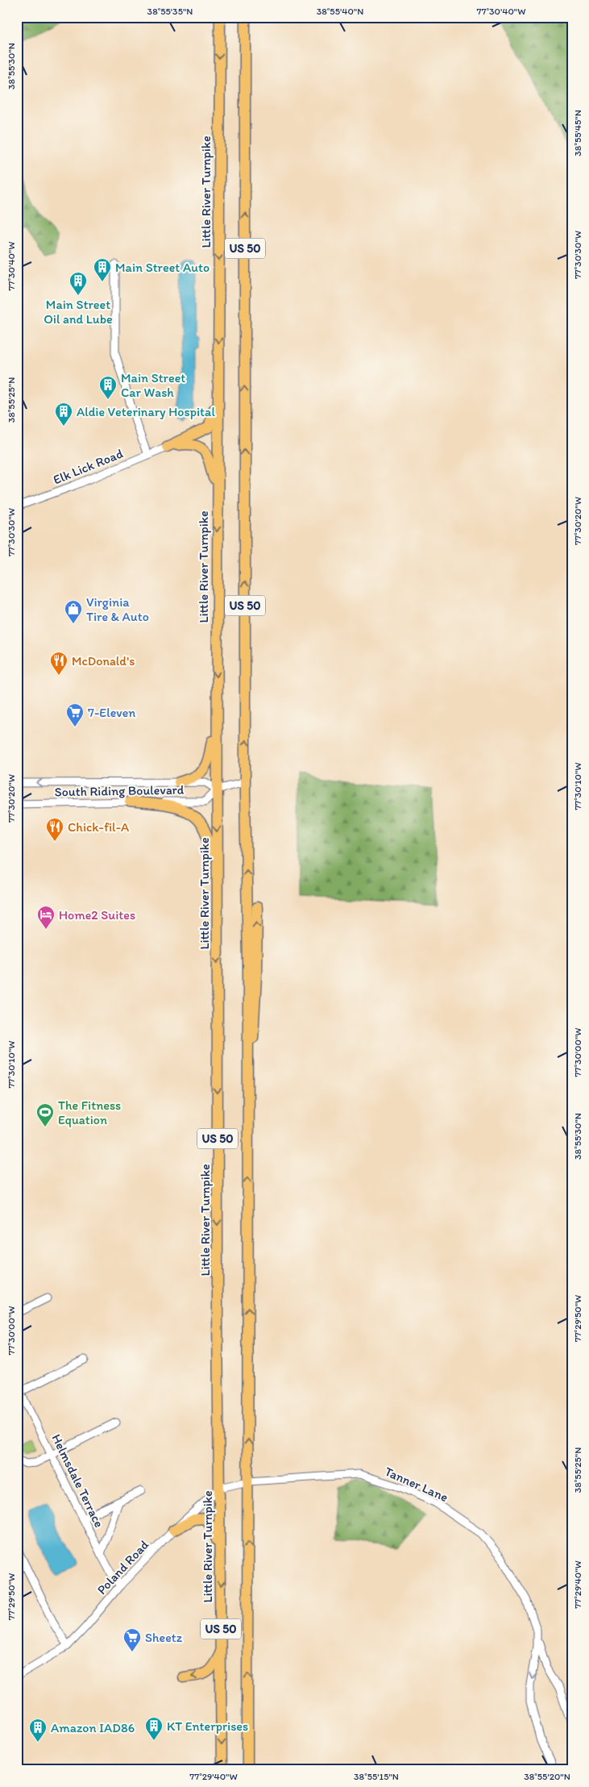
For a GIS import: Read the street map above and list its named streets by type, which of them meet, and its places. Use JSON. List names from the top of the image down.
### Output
{
  "streets": {
    "highway": ["Little River Turnpike", "US 50"],
    "street": [
      "Elk Lick Road",
      "South Riding Boulevard",
      "Helmsdale Terrace",
      "Tanner Lane",
      "Poland Road"
    ]
  },
  "crossings": [
    ["Little River Turnpike", "South Riding Boulevard"],
    ["Little River Turnpike", "Poland Road"],
    ["US 50", "South Riding Boulevard"],
    ["US 50", "Tanner Lane"],
    ["Helmsdale Terrace", "Poland Road"]
  ],
  "places": {
    "building": [
      "Main Street Auto",
      "Main Street Oil and Lube",
      "Main Street Car Wash",
      "Aldie Veterinary Hospital",
      "KT Enterprises",
      "Amazon IAD86"
    ],
    "shop": ["Virginia Tire & Auto"],
    "restaurant": ["McDonald's", "Chick-fil-A"],
    "supermarket": ["7-Eleven", "Sheetz"],
    "hotel": ["Home2 Suites"],
    "sports": ["The Fitness Equation"]
  },
  "coordinates": [
    "38°55'35\"N",
    "38°55'40\"N",
    "77°30'40\"W",
    "38°55'30\"N",
    "38°55'45\"N",
    "77°30'30\"W",
    "38°55'25\"N",
    "77°30'20\"W",
    "77°30'10\"W",
    "77°30'00\"W",
    "77°29'50\"W",
    "77°29'40\"W",
    "38°55'15\"N",
    "38°55'20\"N"
  ]
}
